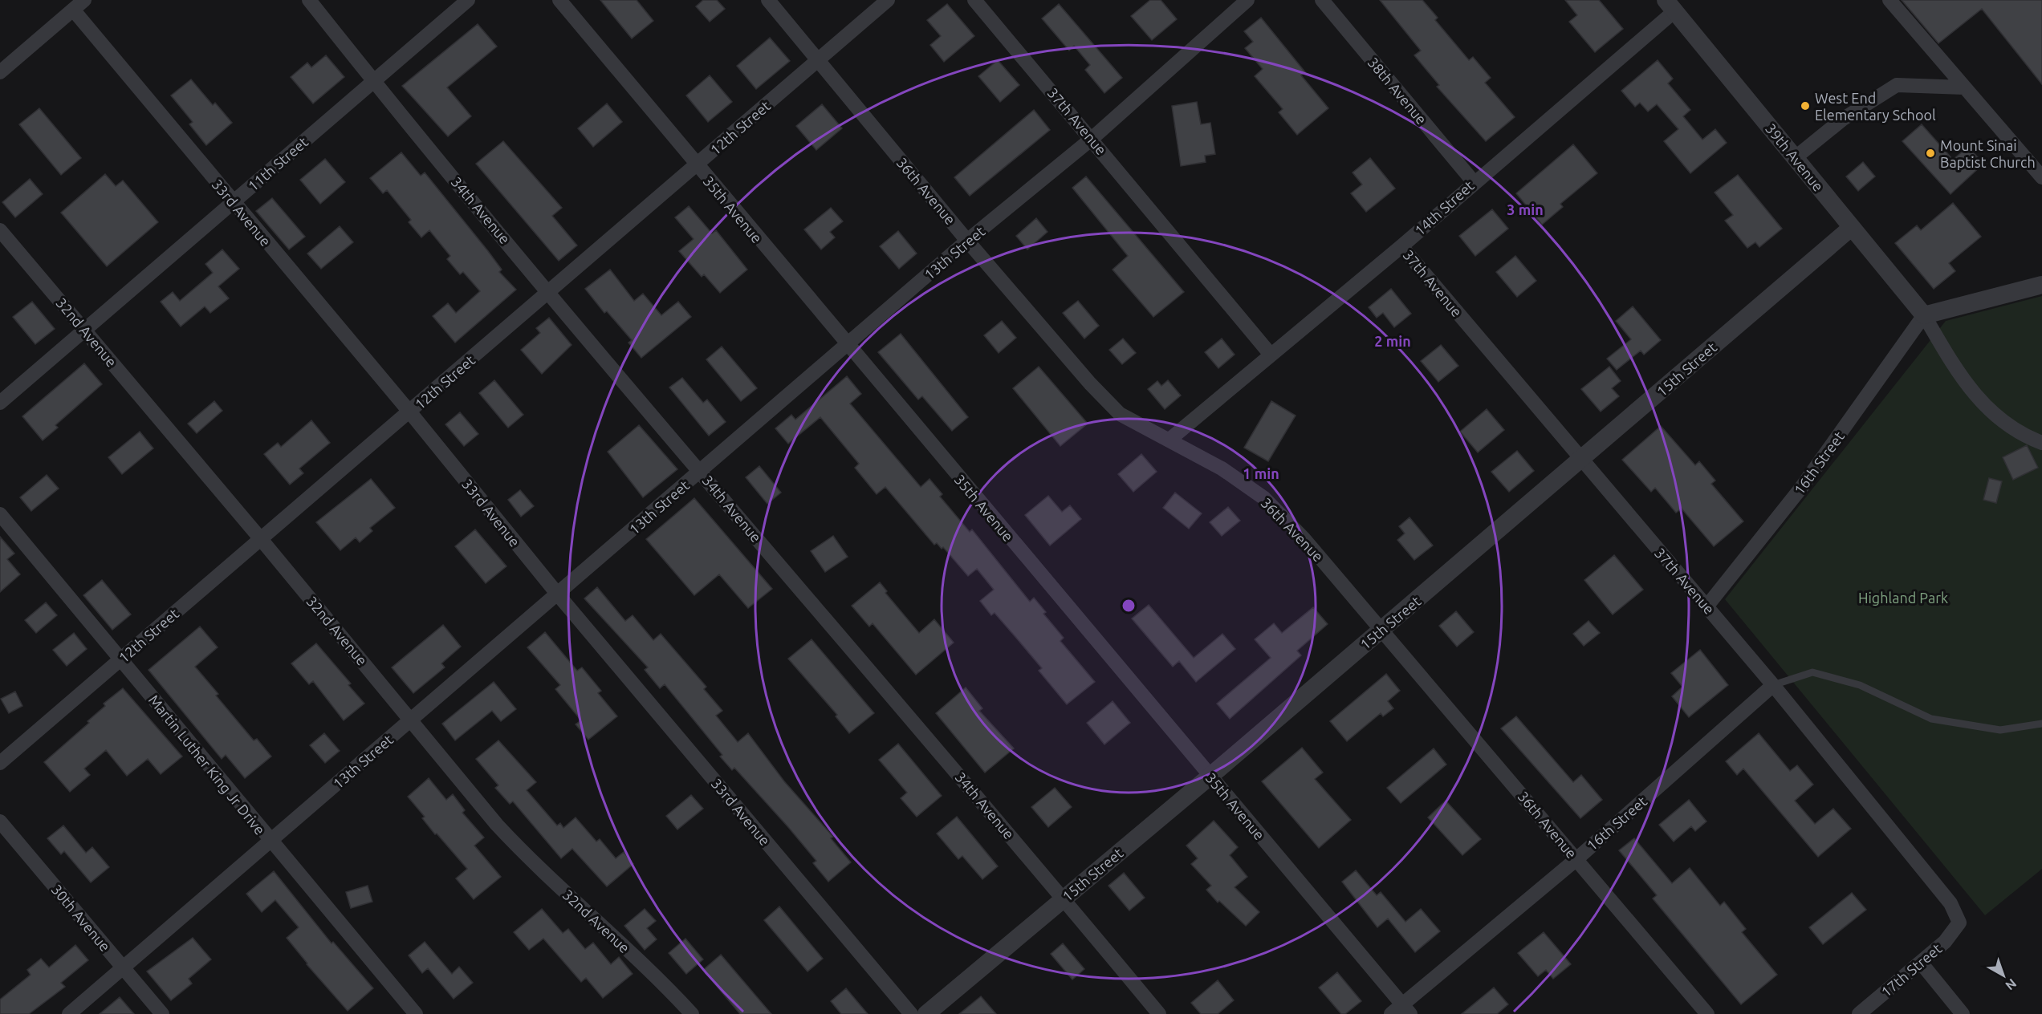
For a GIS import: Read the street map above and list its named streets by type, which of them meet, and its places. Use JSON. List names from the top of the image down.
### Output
{
  "streets": {
    "street": [
      "38th Avenue",
      "37th Avenue",
      "12th Street",
      "39th Avenue",
      "11th Street",
      "36th Avenue",
      "14th Street",
      "35th Avenue",
      "34th Avenue",
      "33rd Avenue",
      "13th Street",
      "32nd Avenue",
      "15th Street",
      "16th Street",
      "Martin Luther King Jr Drive",
      "30th Avenue",
      "17th Street"
    ]
  },
  "crossings": [
    ["38th Avenue", "14th Street"],
    ["37th Avenue", "14th Street"],
    ["37th Avenue", "13th Street"],
    ["37th Avenue", "15th Street"],
    ["37th Avenue", "16th Street"],
    ["37th Avenue", "17th Street"],
    ["12th Street", "36th Avenue"],
    ["12th Street", "35th Avenue"],
    ["12th Street", "34th Avenue"],
    ["12th Street", "33rd Avenue"],
    ["12th Street", "32nd Avenue"],
    ["12th Street", "Martin Luther King Jr Drive"],
    ["39th Avenue", "14th Street"],
    ["39th Avenue", "15th Street"],
    ["39th Avenue", "16th Street"],
    ["11th Street", "34th Avenue"],
    ["11th Street", "33rd Avenue"],
    ["11th Street", "32nd Avenue"],
    ["36th Avenue", "14th Street"],
    ["36th Avenue", "13th Street"],
    ["36th Avenue", "15th Street"],
    ["36th Avenue", "16th Street"],
    ["35th Avenue", "13th Street"],
    ["35th Avenue", "15th Street"],
    ["35th Avenue", "16th Street"],
    ["34th Avenue", "13th Street"],
    ["34th Avenue", "15th Street"],
    ["33rd Avenue", "13th Street"],
    ["13th Street", "32nd Avenue"],
    ["13th Street", "Martin Luther King Jr Drive"],
    ["13th Street", "30th Avenue"]
  ],
  "parks": ["Highland Park"],
  "places": ["West End Elementary School", "Mount Sinai Baptist Church"],
  "north": "bottom right",
  "rings": ["3 min", "2 min", "1 min"]
}
